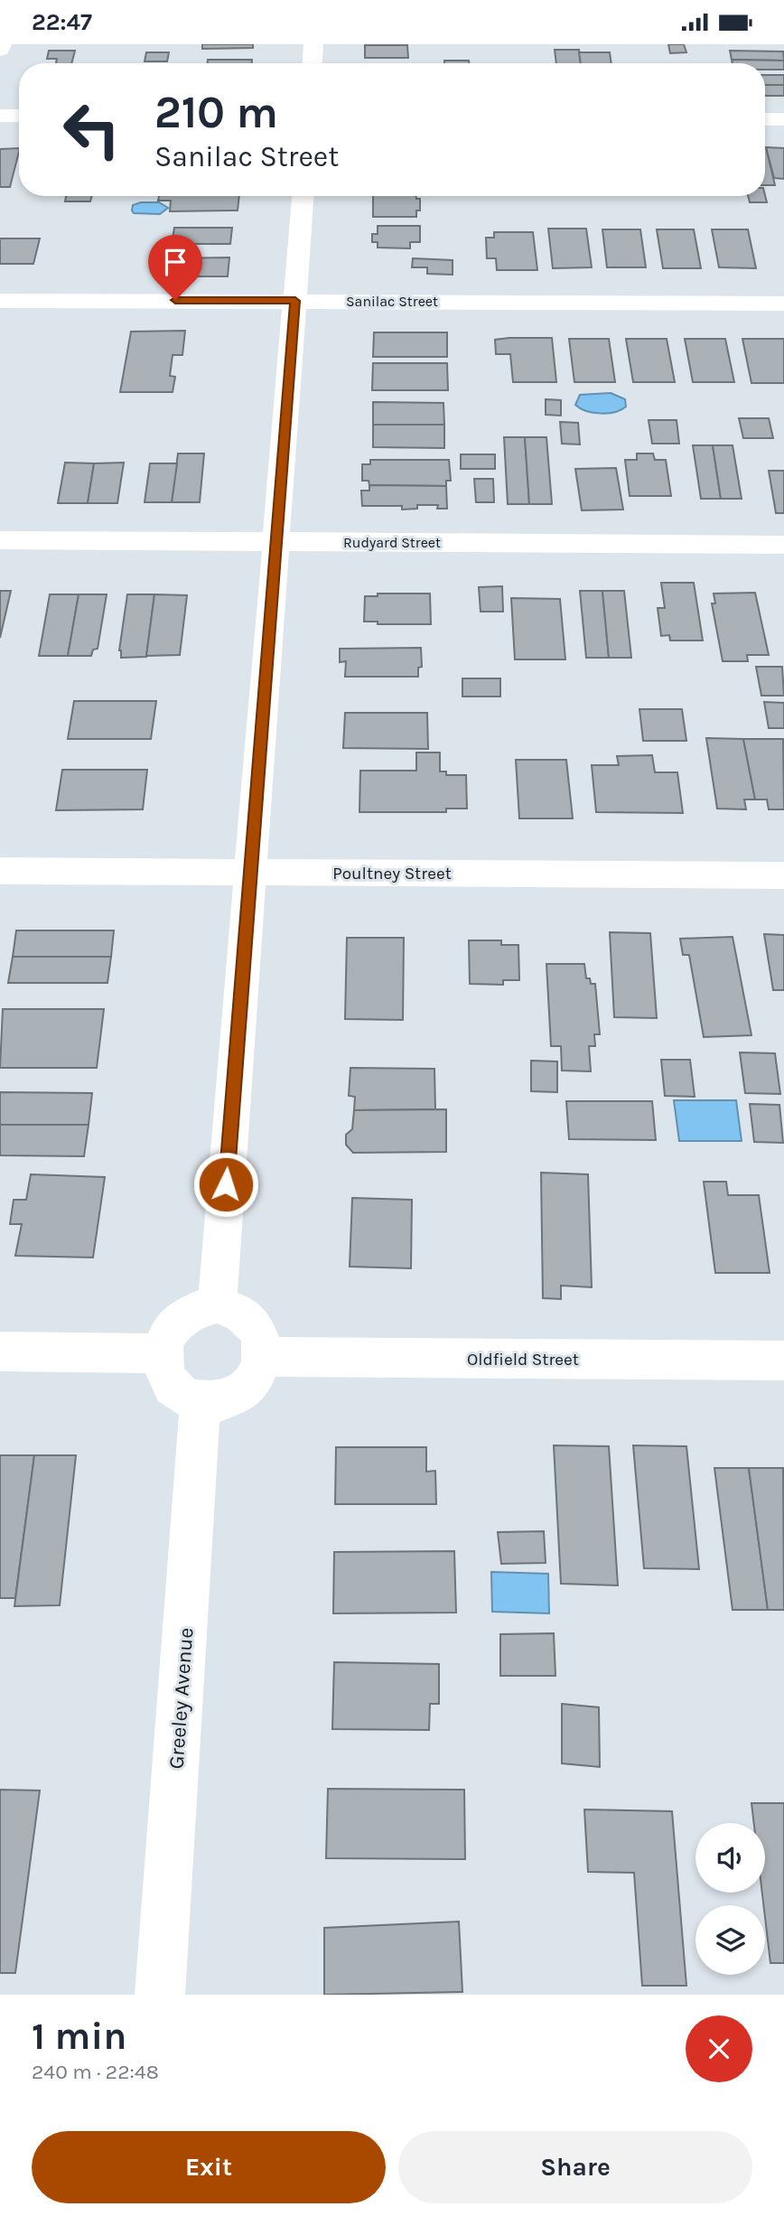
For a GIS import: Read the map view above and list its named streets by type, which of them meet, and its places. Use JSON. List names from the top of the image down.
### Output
{
  "streets": {
    "street": [
      "Sanilac Street",
      "Rudyard Street",
      "Poultney Street",
      "Oldfield Street",
      "Greeley Avenue"
    ]
  },
  "crossings": [
    ["Oldfield Street", "Greeley Avenue"]
  ],
  "page": {
    "status": "22:47",
    "turn": ["210 m", "Sanilac Street"],
    "heading": ["1 min", "240 m · 22:48"],
    "buttons": ["Exit", "Share"]
  }
}
